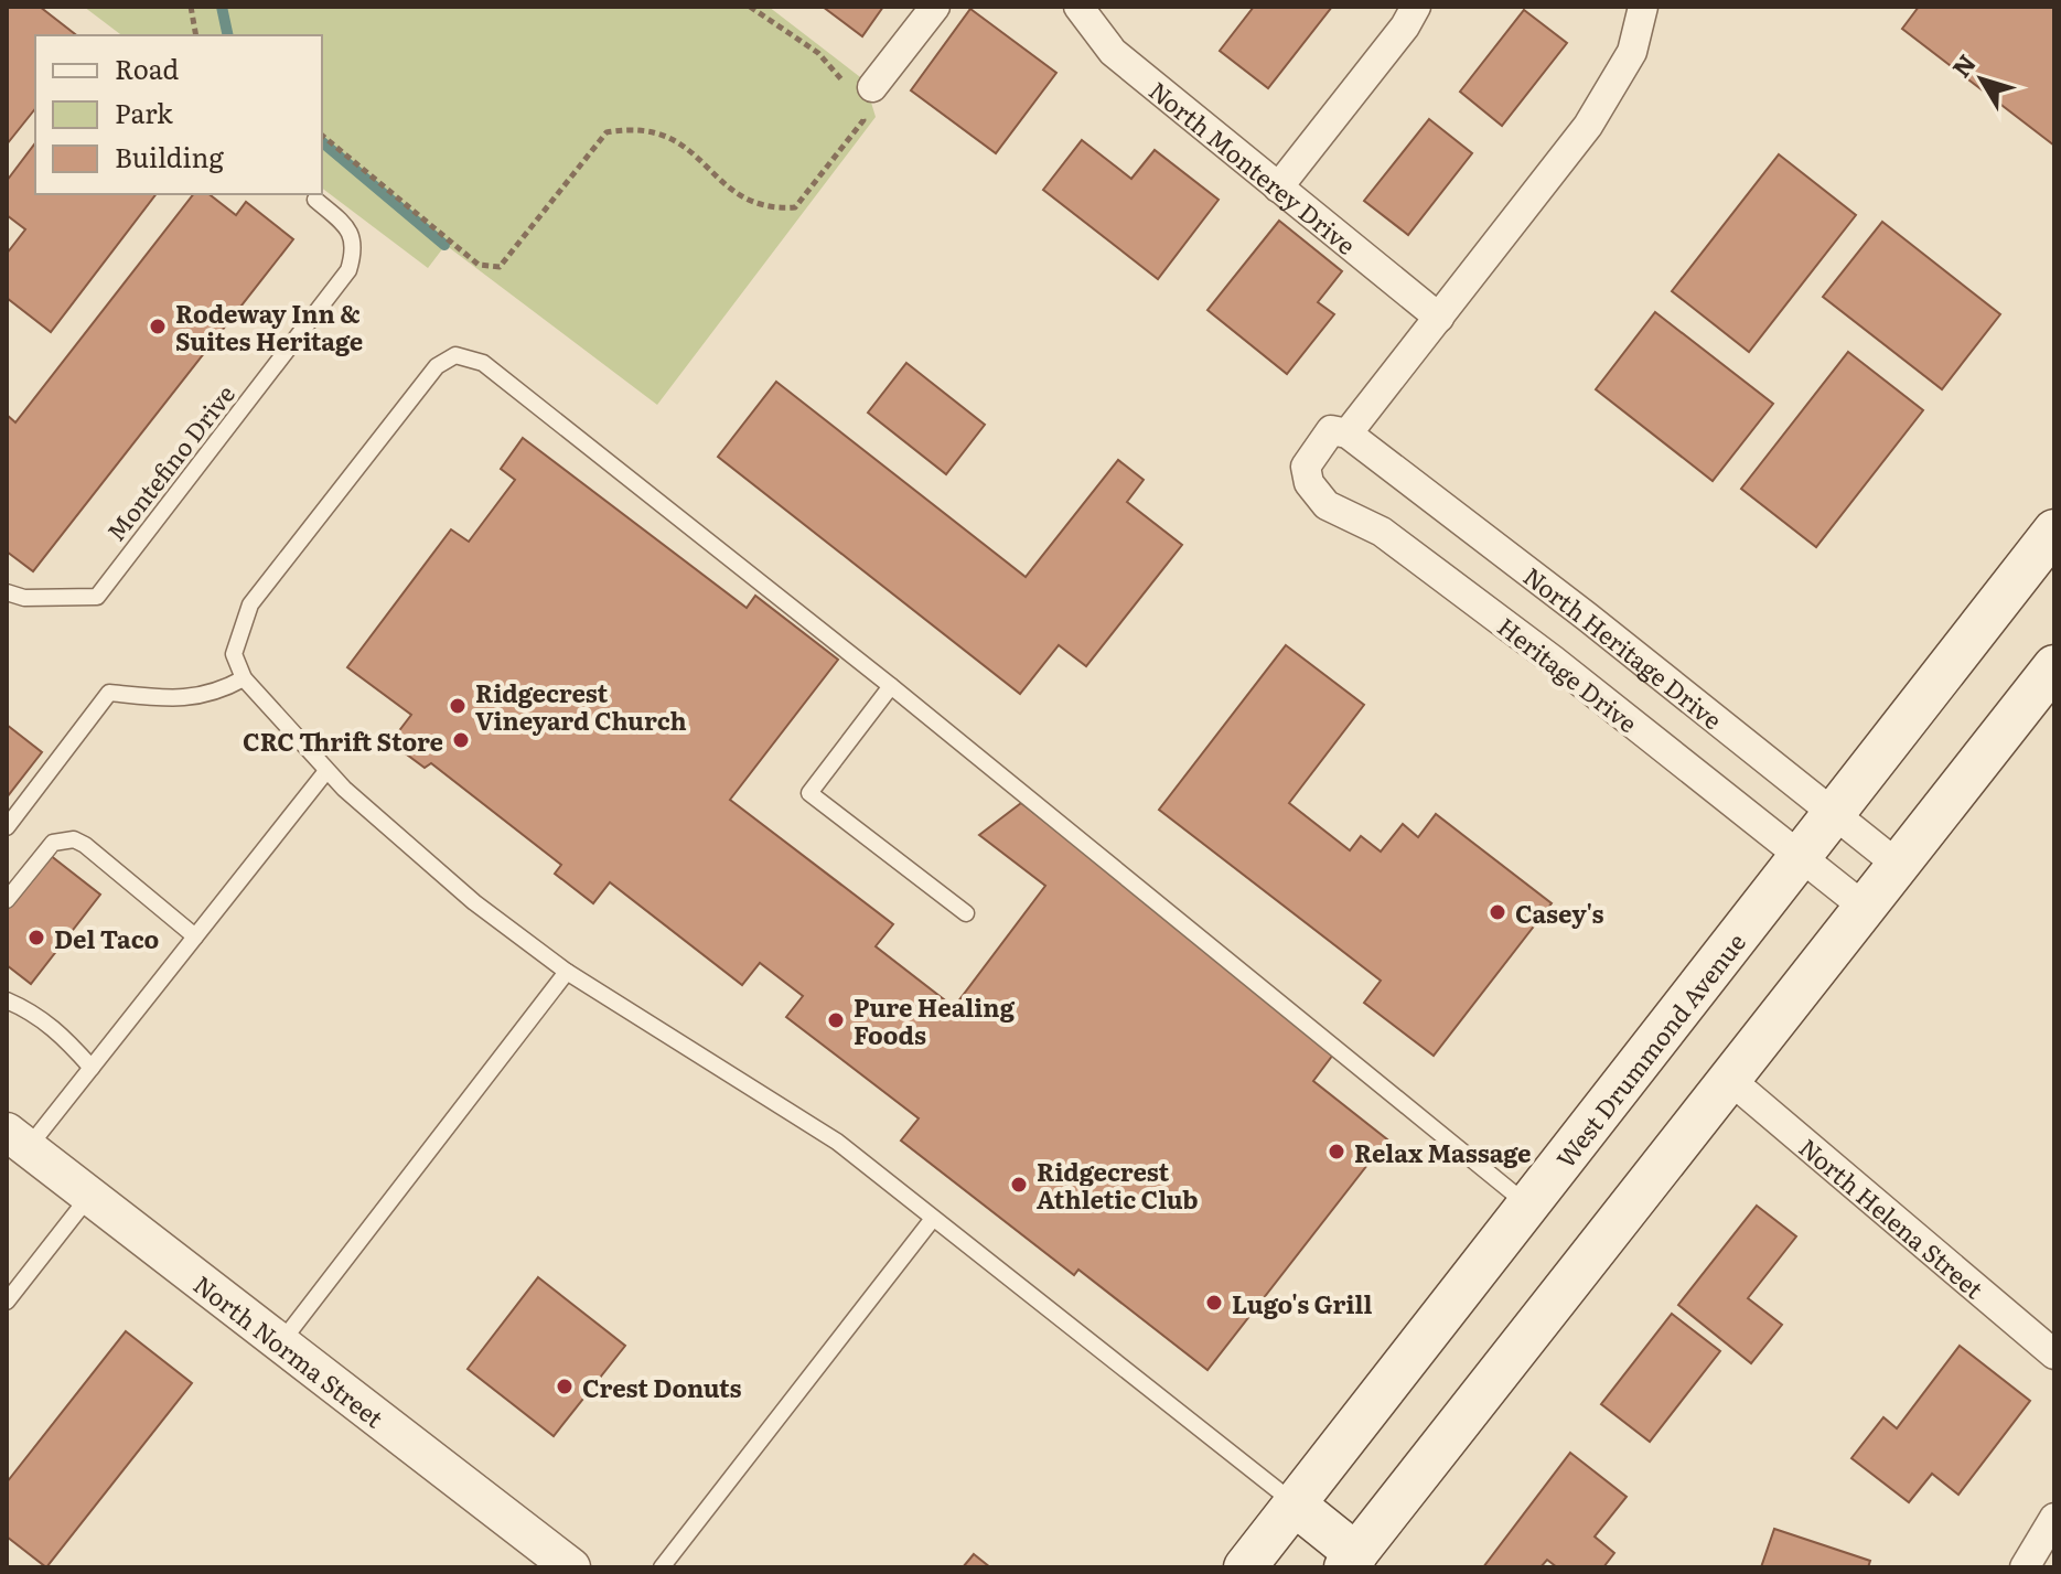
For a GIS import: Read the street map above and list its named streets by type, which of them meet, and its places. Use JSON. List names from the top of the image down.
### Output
{
  "streets": {
    "main road": ["West Drummond Avenue"],
    "street": [
      "North Monterey Drive",
      "North Heritage Drive",
      "Heritage Drive",
      "North Helena Street",
      "North Norma Street"
    ],
    "lane": ["Montefino Drive"]
  },
  "crossings": [
    ["North Heritage Drive", "Heritage Drive"],
    ["North Heritage Drive", "West Drummond Avenue"],
    ["Heritage Drive", "West Drummond Avenue"]
  ],
  "places": [
    "Rodeway Inn & Suites Heritage",
    "Ridgecrest Vineyard Church",
    "CRC Thrift Store",
    "Casey's",
    "Del Taco",
    "Pure Healing Foods",
    "Relax Massage",
    "Ridgecrest Athletic Club",
    "Lugo's Grill",
    "Crest Donuts"
  ],
  "legend": ["Road", "Park", "Building"],
  "north": "top left"
}
